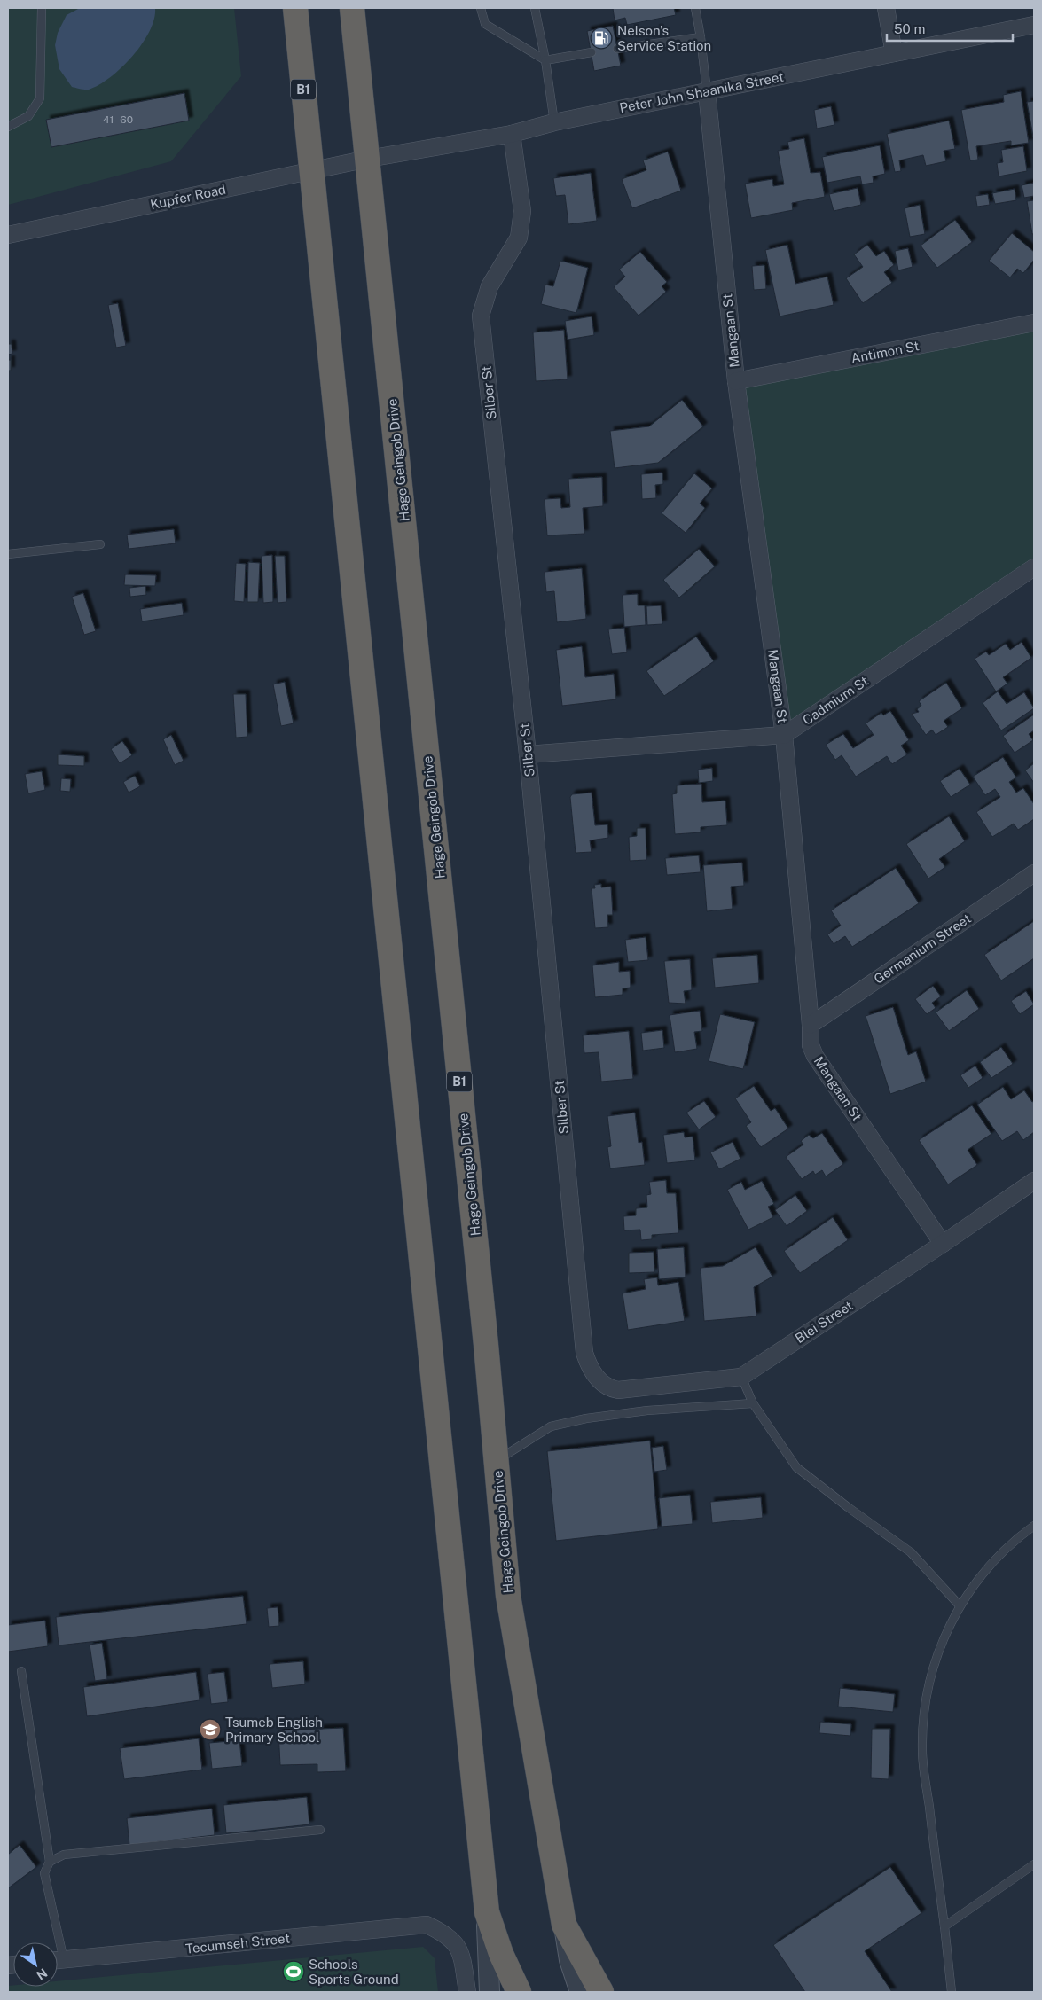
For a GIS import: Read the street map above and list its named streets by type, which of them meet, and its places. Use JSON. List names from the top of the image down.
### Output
{
  "streets": {
    "highway": ["B1", "Hage Geingob Drive"],
    "street": [
      "Peter John Shaanika Street",
      "Kupfer Road",
      "Mangaan St",
      "Antimon St",
      "Silber St",
      "Cadmium St",
      "Germanium Street",
      "Blei Street",
      "Tecumseh Street"
    ]
  },
  "crossings": [
    ["B1", "Peter John Shaanika Street"],
    ["B1", "Kupfer Road"],
    ["B1", "Hage Geingob Drive"],
    ["Peter John Shaanika Street", "Kupfer Road"],
    ["Peter John Shaanika Street", "Mangaan St"],
    ["Peter John Shaanika Street", "Silber St"],
    ["Peter John Shaanika Street", "Hage Geingob Drive"],
    ["Kupfer Road", "Hage Geingob Drive"],
    ["Mangaan St", "Antimon St"],
    ["Mangaan St", "Cadmium St"],
    ["Mangaan St", "Germanium Street"],
    ["Mangaan St", "Blei Street"],
    ["Silber St", "Cadmium St"],
    ["Silber St", "Blei Street"]
  ],
  "places": {
    "fuel station": ["Nelson's Service Station"],
    "school or university": ["Tsumeb English Primary School"],
    "sports": ["Schools Sports Ground"]
  },
  "house_numbers": ["41 - 60"],
  "scale_bar": "50 m",
  "north": "bottom right"
}
